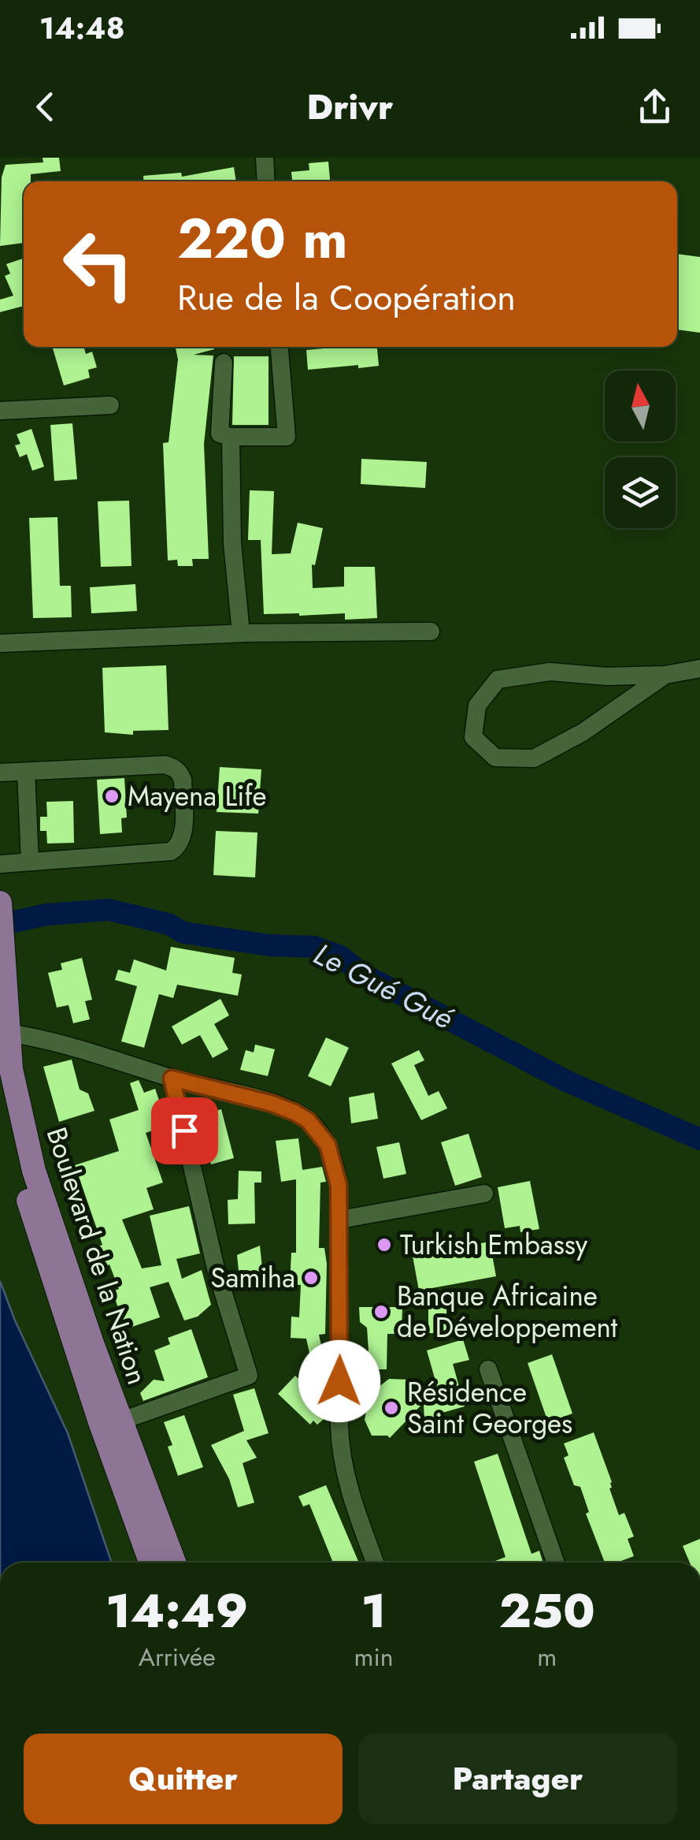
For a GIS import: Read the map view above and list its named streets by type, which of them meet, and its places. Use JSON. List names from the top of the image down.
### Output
{
  "streets": {
    "main road": ["Boulevard de la Nation"]
  },
  "water": ["Le Gué Gué"],
  "places": [
    "Mayena Life",
    "Turkish Embassy",
    "Samiha",
    "Banque Africaine de Développement",
    "Résidence Saint Georges"
  ],
  "north": "top",
  "page": {
    "status": "14:48",
    "header": "Drivr",
    "turn": ["220 m", "Rue de la Coopération"],
    "eta": [
      "14:49",
      "Arrivée",
      "1",
      "min",
      "250",
      "m"
    ],
    "buttons": ["Quitter", "Partager"]
  }
}
